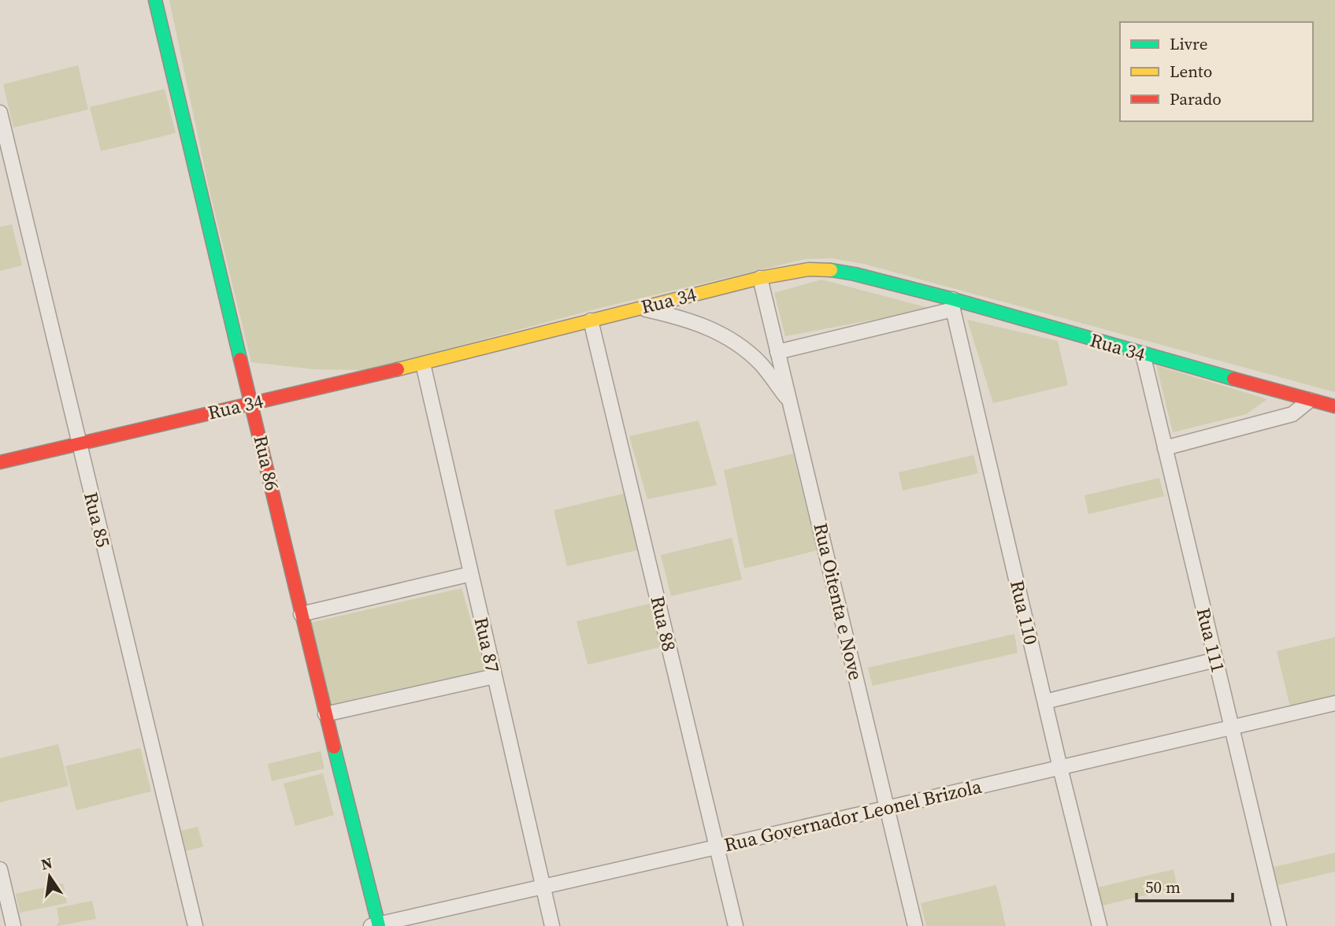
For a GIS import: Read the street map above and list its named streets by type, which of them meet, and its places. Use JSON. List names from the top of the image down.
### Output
{
  "streets": {
    "street": [
      "Rua 34",
      "Rua 86",
      "Rua 85",
      "Rua Oitenta e Nove",
      "Rua 110",
      "Rua 88",
      "Rua 111",
      "Rua 87",
      "Rua Governador Leonel Brizola"
    ]
  },
  "crossings": [
    ["Rua 34", "Rua 86"],
    ["Rua 34", "Rua 85"],
    ["Rua 34", "Rua Oitenta e Nove"],
    ["Rua 34", "Rua 110"],
    ["Rua 34", "Rua 88"],
    ["Rua 34", "Rua 111"],
    ["Rua 34", "Rua 87"],
    ["Rua 86", "Rua Governador Leonel Brizola"],
    ["Rua Oitenta e Nove", "Rua Governador Leonel Brizola"],
    ["Rua 110", "Rua Governador Leonel Brizola"],
    ["Rua 88", "Rua Governador Leonel Brizola"],
    ["Rua 111", "Rua Governador Leonel Brizola"],
    ["Rua 87", "Rua Governador Leonel Brizola"]
  ],
  "legend": ["Livre", "Lento", "Parado"],
  "scale_bar": "50 m",
  "north": "top"
}
